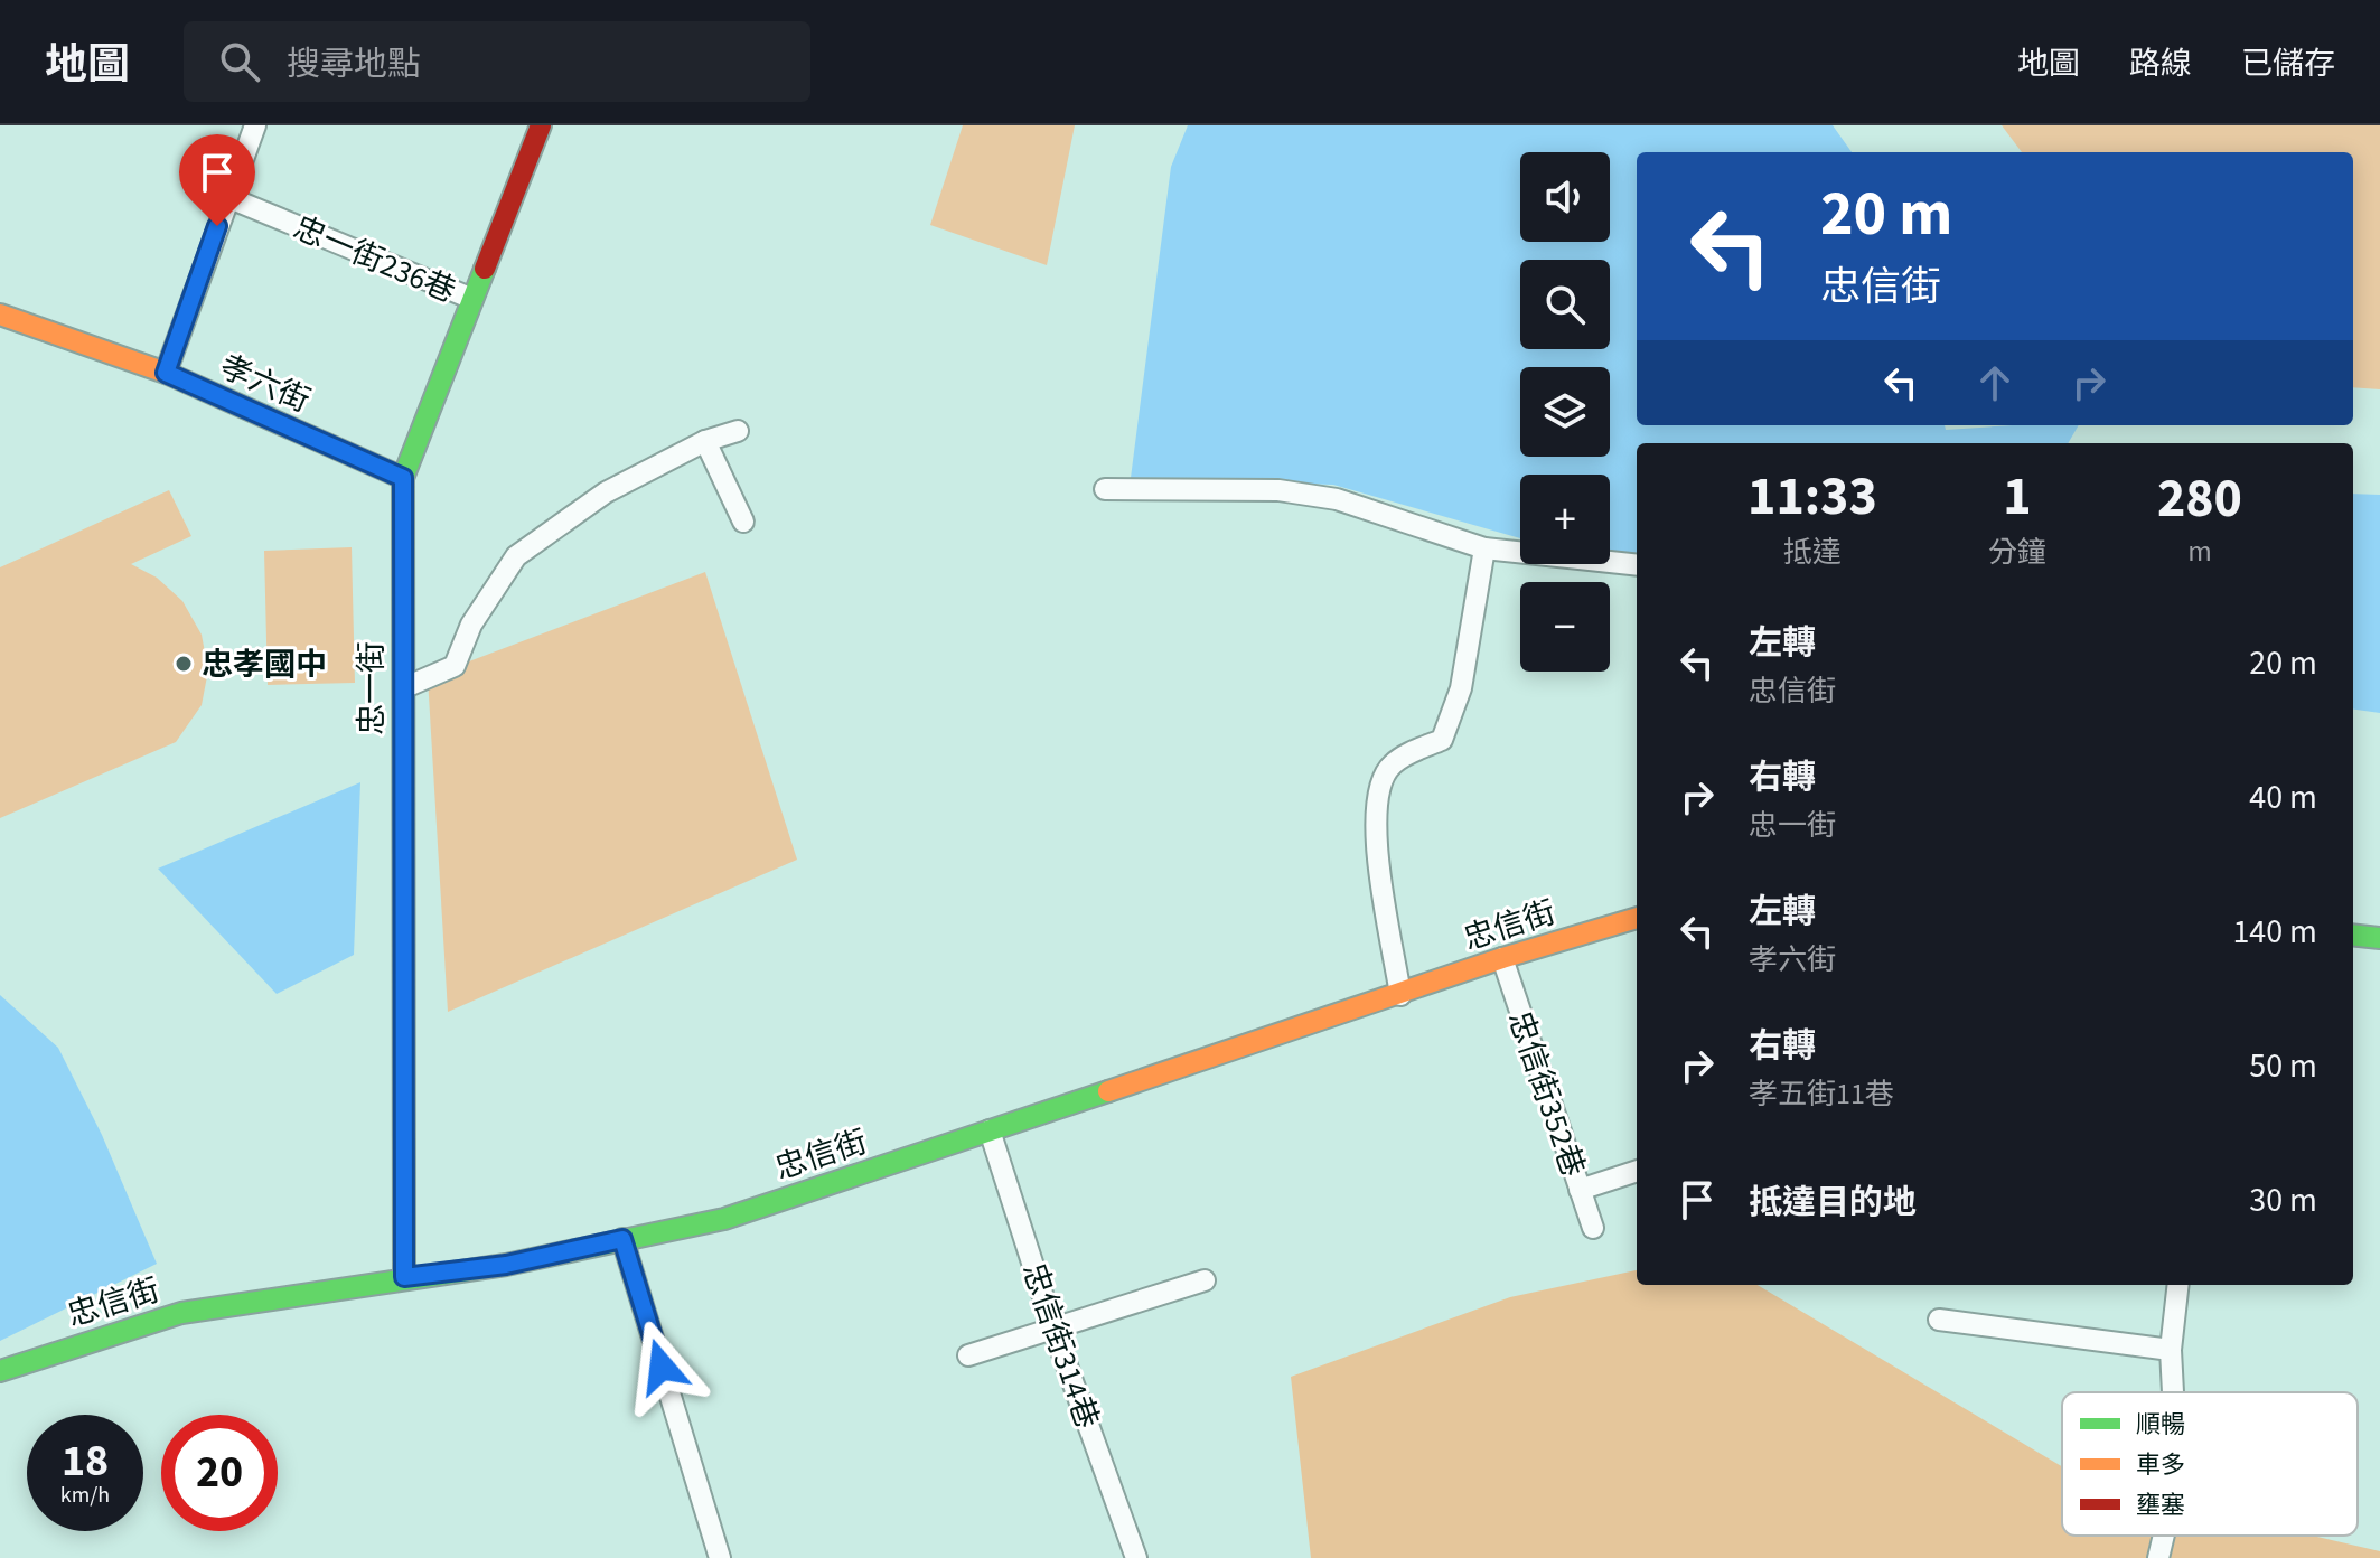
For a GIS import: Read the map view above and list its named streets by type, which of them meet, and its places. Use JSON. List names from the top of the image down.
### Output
{
  "streets": {
    "street": ["孝六街", "忠一街", "忠信街"],
    "lane": ["忠一街236巷", "忠信街352巷", "忠信街314巷"]
  },
  "crossings": [
    ["忠一街236巷", "忠一街"],
    ["孝六街", "忠一街"],
    ["忠一街", "忠信街"],
    ["忠信街", "忠信街352巷"],
    ["忠信街", "忠信街314巷"]
  ],
  "places": ["忠孝國中"],
  "legend": ["順暢", "車多", "壅塞"],
  "page": {
    "header": "地圖",
    "search": "搜尋地點",
    "nav": ["地圖", "路線", "已儲存"],
    "map_buttons": ["+", "−"],
    "turn": ["20 m", "忠信街"],
    "eta": [
      "11:33",
      "抵達",
      "1",
      "分鐘",
      "280",
      "m"
    ],
    "list": [
      {
        "name": "左轉",
        "note": "忠信街",
        "value": "20 m"
      },
      {
        "name": "右轉",
        "note": "忠一街",
        "value": "40 m"
      },
      {
        "name": "左轉",
        "note": "孝六街",
        "value": "140 m"
      },
      {
        "name": "右轉",
        "note": "孝五街11巷",
        "value": "50 m"
      },
      {
        "name": "抵達目的地",
        "value": "30 m"
      }
    ],
    "speed": "18 km/h",
    "limit": "20"
  }
}
